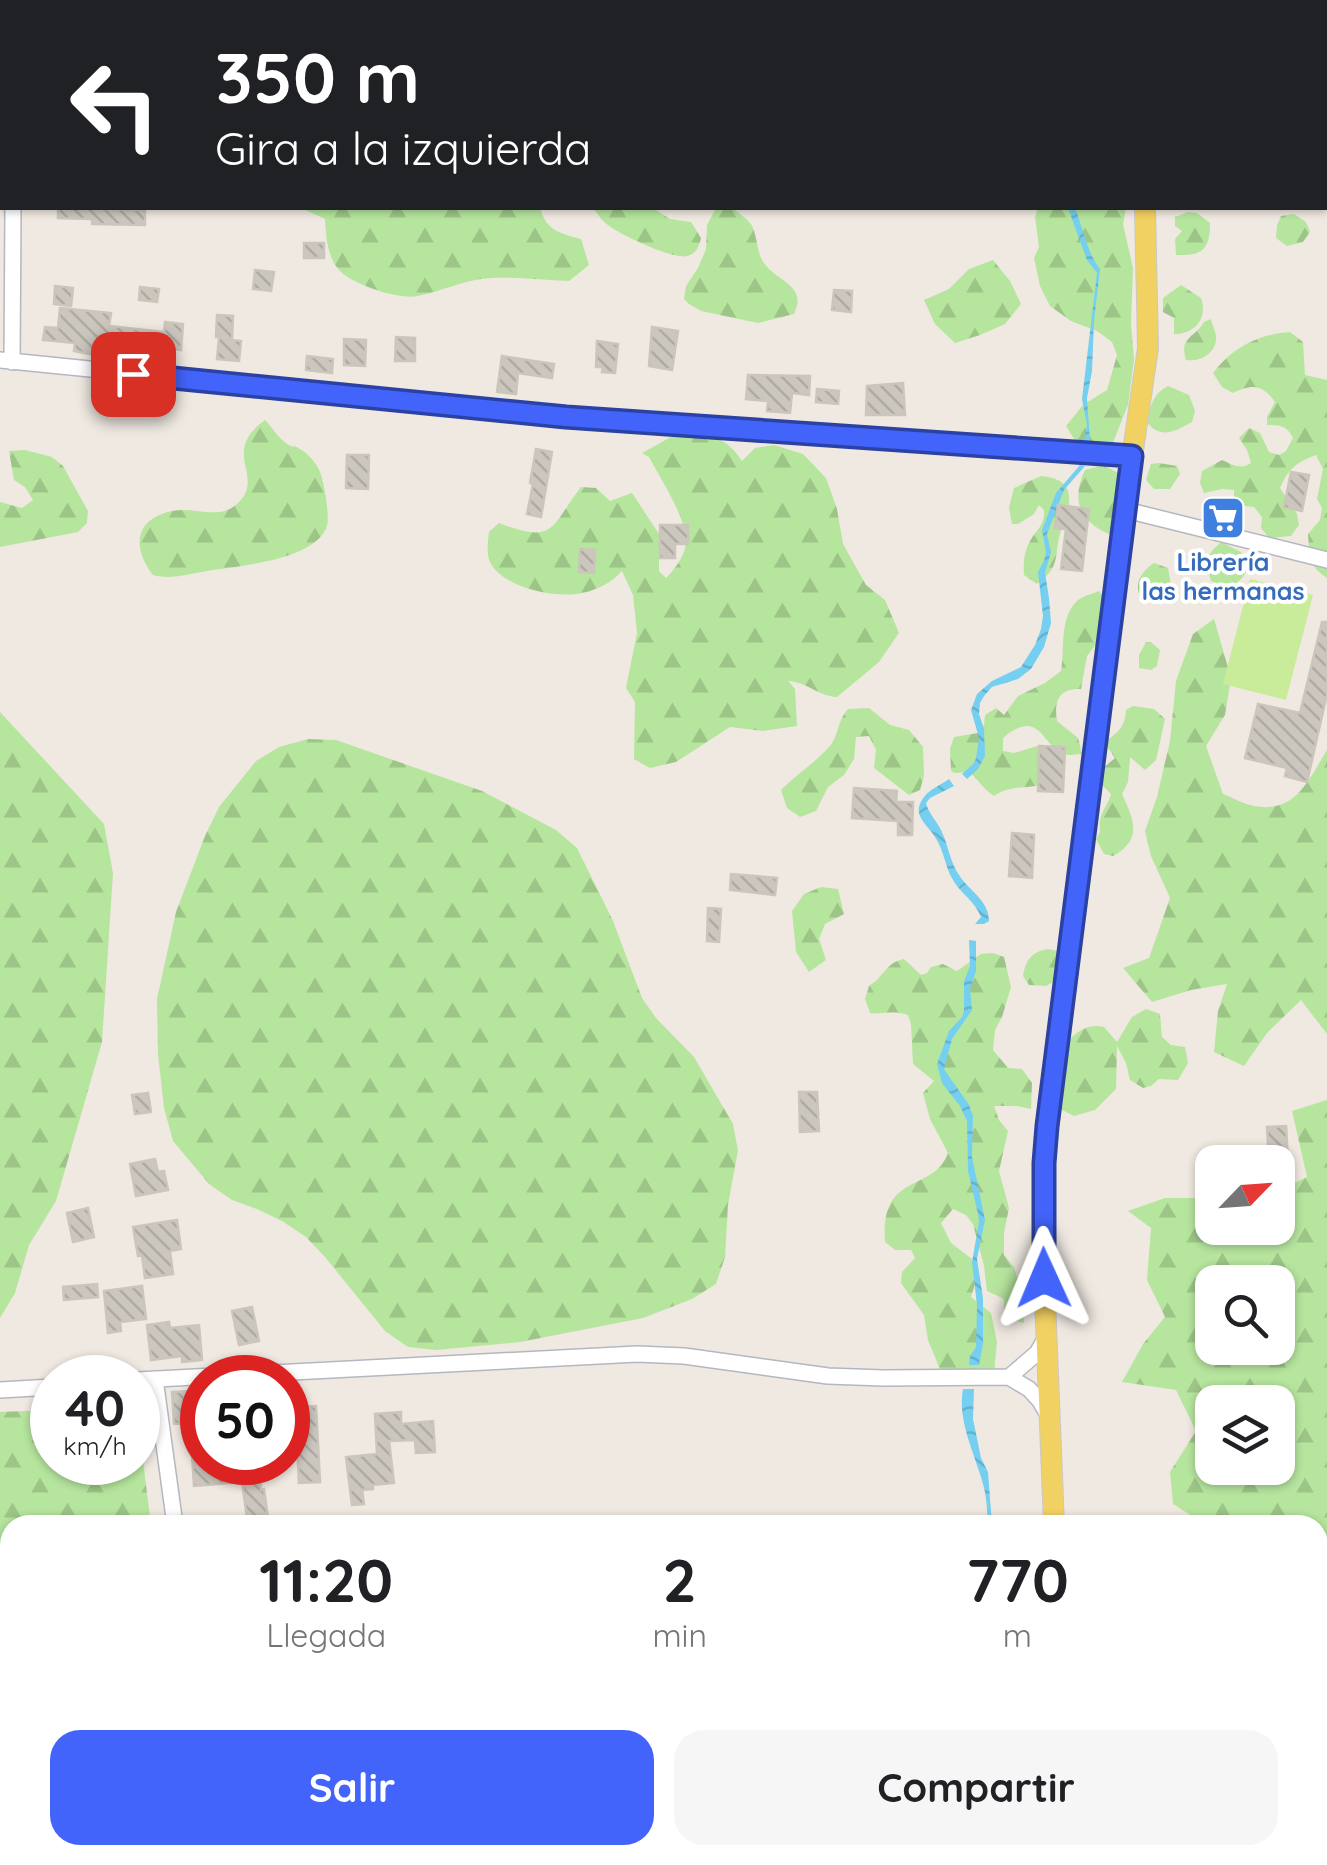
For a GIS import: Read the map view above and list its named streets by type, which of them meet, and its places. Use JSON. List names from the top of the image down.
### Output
{
  "places": {
    "supermarket": ["Librería las hermanas"]
  },
  "north": "top right",
  "page": {
    "turn": ["350 m", "Gira a la izquierda"],
    "speed": "40 km/h",
    "limit": "50",
    "eta": [
      "11:20",
      "Llegada",
      "2",
      "min",
      "770",
      "m"
    ],
    "buttons": ["Salir", "Compartir"]
  }
}
